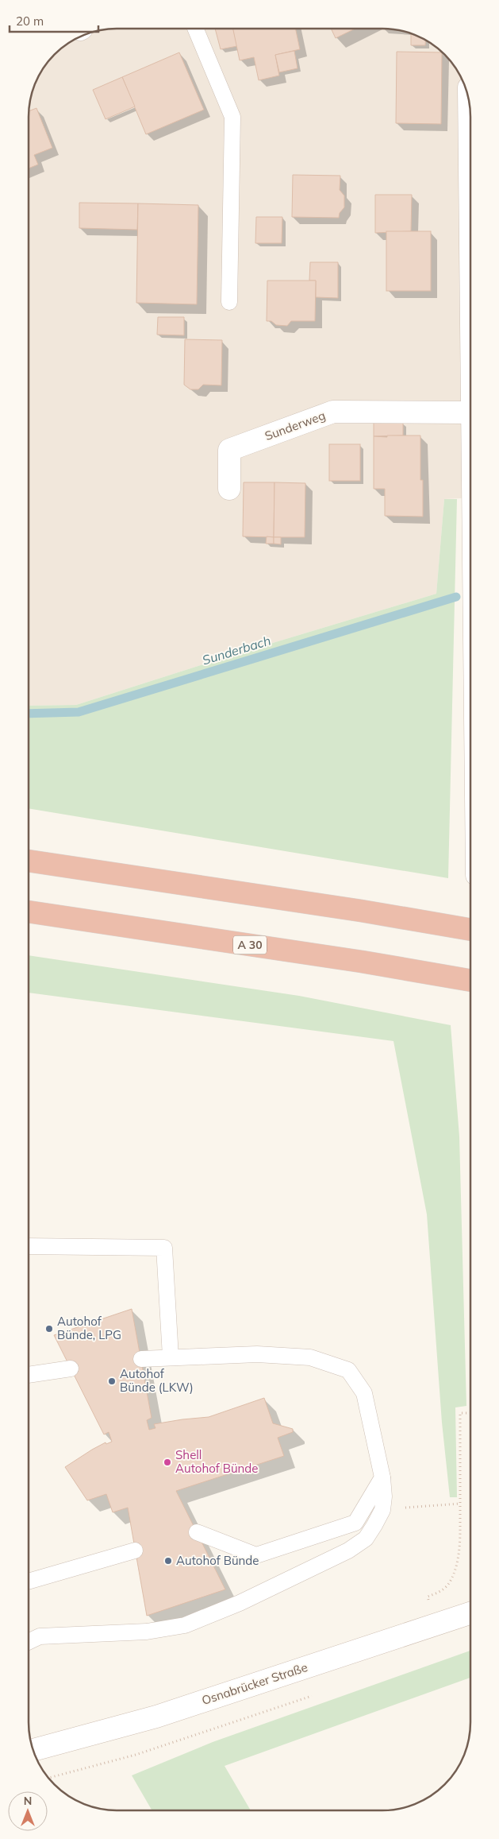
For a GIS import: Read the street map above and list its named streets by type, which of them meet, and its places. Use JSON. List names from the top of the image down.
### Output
{
  "streets": {
    "highway": ["A 30"],
    "street": ["Sunderweg", "Osnabrücker Straße"]
  },
  "water": ["Sunderbach"],
  "places": [
    "Autohof Bünde, LPG",
    "Autohof Bünde (LKW)",
    "Shell Autohof Bünde",
    "Autohof Bünde"
  ],
  "scale_bar": "20 m",
  "north": "top"
}
